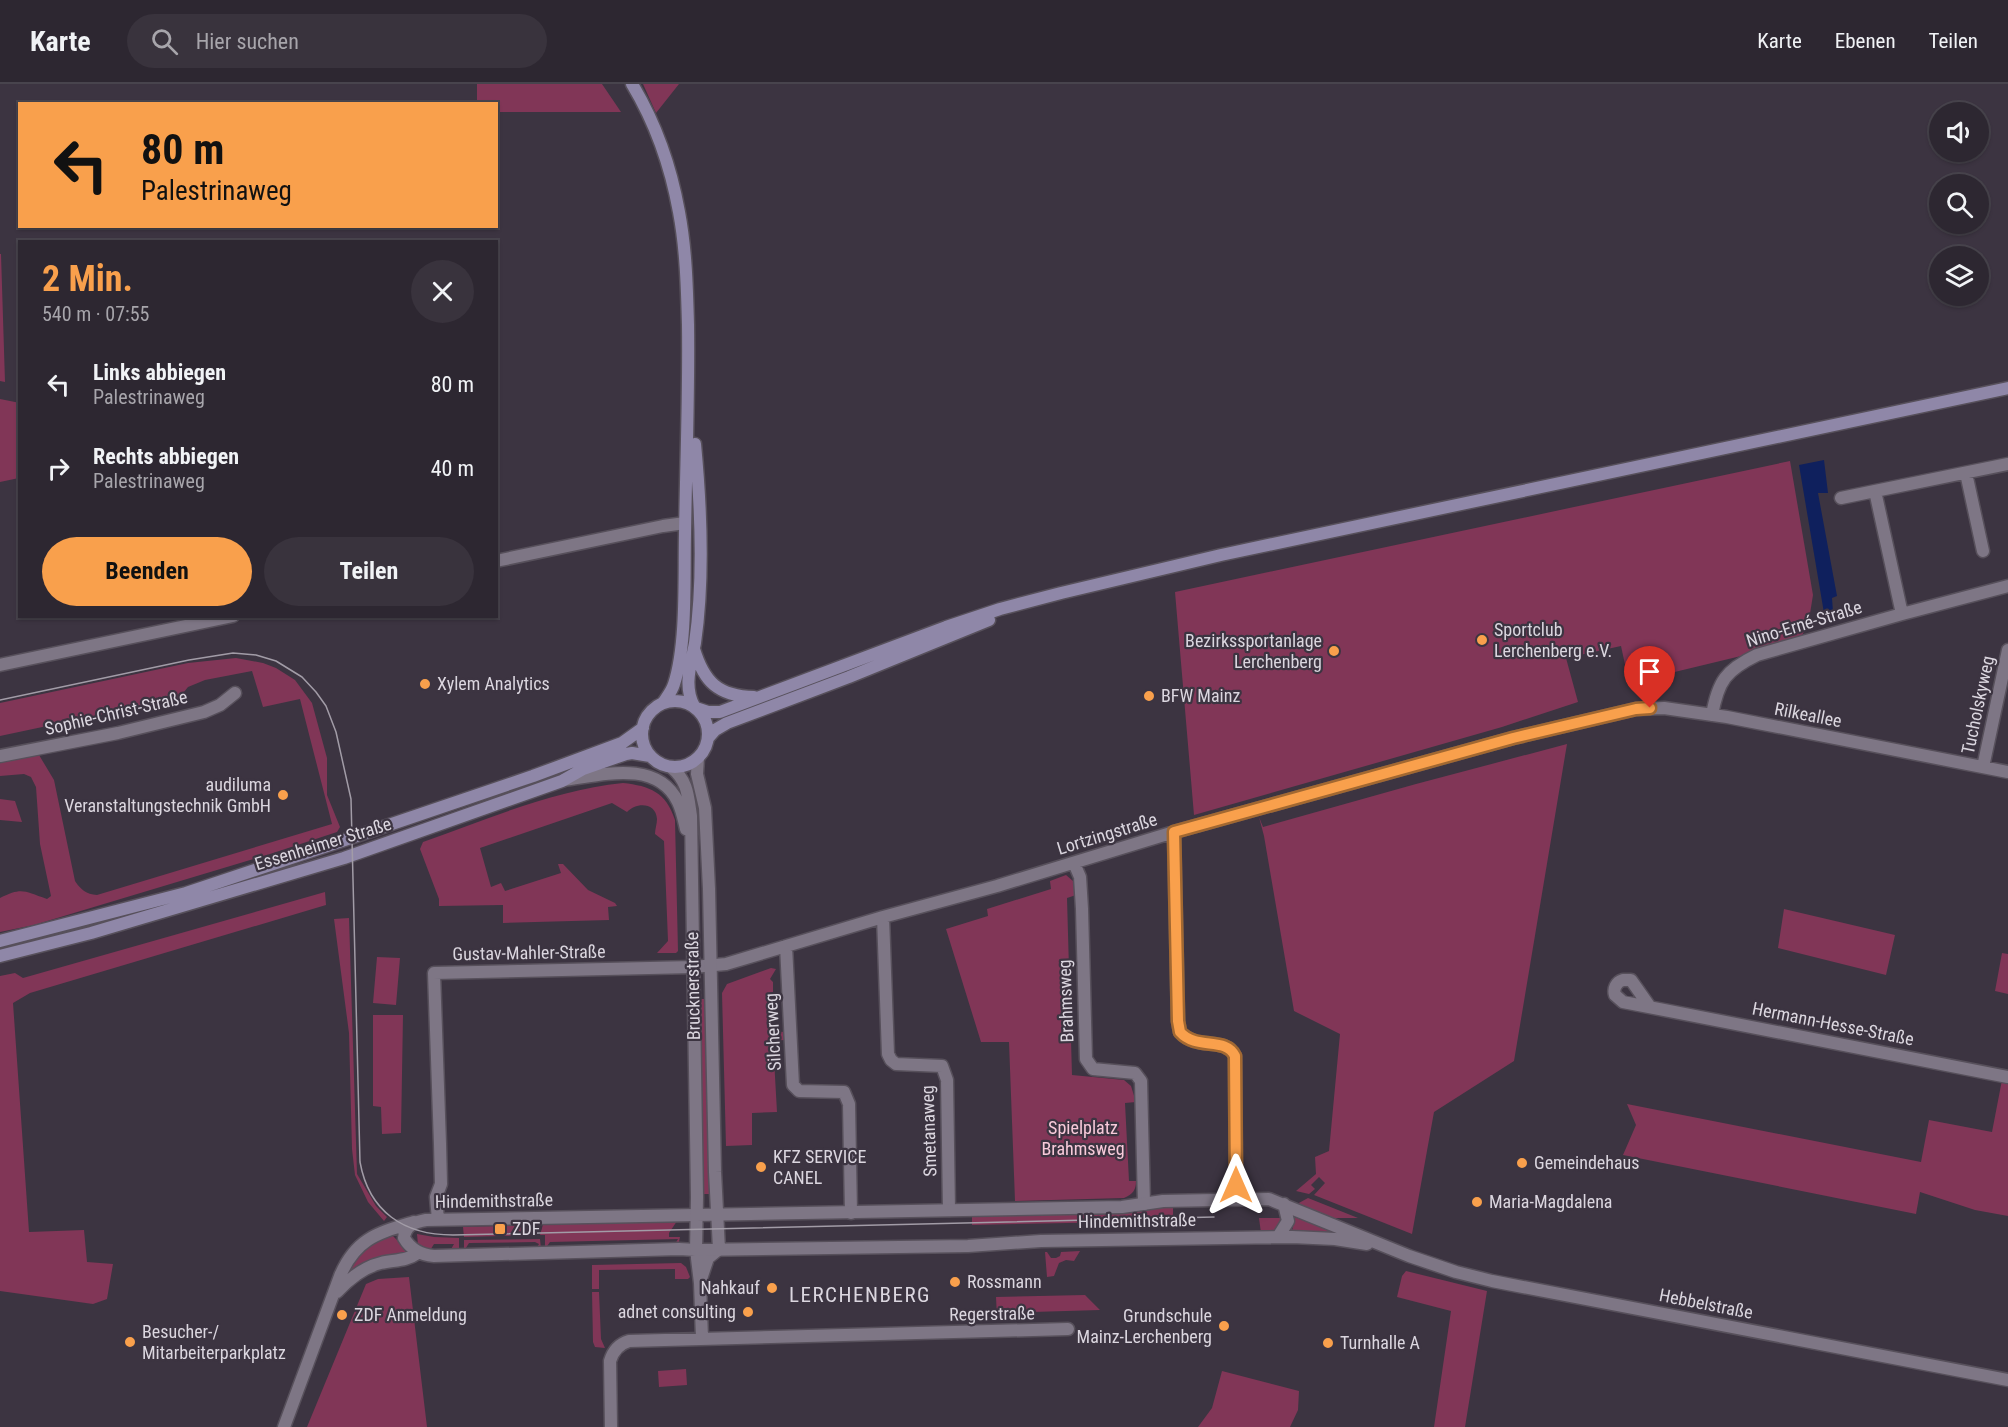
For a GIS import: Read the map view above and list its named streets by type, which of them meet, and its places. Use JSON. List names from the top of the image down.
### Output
{
  "streets": {
    "main road": ["Essenheimer Straße"],
    "street": [
      "Nino-Erné-Straße",
      "Tucholskyweg",
      "Sophie-Christ-Straße",
      "Rilkeallee",
      "Lortzingstraße",
      "Gustav-Mahler-Straße",
      "Brucknerstraße",
      "Brahmsweg",
      "Hermann-Hesse-Straße",
      "Silcherweg",
      "Smetanaweg",
      "Hindemithstraße",
      "Hebbelstraße",
      "Regerstraße"
    ]
  },
  "crossings": [
    ["Nino-Erné-Straße", "Rilkeallee"],
    ["Tucholskyweg", "Rilkeallee"],
    ["Rilkeallee", "Lortzingstraße"],
    ["Lortzingstraße", "Gustav-Mahler-Straße"],
    ["Lortzingstraße", "Brucknerstraße"],
    ["Lortzingstraße", "Brahmsweg"],
    ["Lortzingstraße", "Silcherweg"],
    ["Lortzingstraße", "Smetanaweg"],
    ["Essenheimer Straße", "Brucknerstraße"],
    ["Gustav-Mahler-Straße", "Brucknerstraße"],
    ["Gustav-Mahler-Straße", "Hindemithstraße"],
    ["Brucknerstraße", "Hindemithstraße"],
    ["Brahmsweg", "Hindemithstraße"],
    ["Silcherweg", "Hindemithstraße"],
    ["Smetanaweg", "Hindemithstraße"],
    ["Hindemithstraße", "Hebbelstraße"]
  ],
  "districts": ["LERCHENBERG"],
  "parks": ["Spielplatz Brahmsweg"],
  "places": {
    "other": [
      "Sportclub Lerchenberg e.V.",
      "Bezirkssportanlage Lerchenberg",
      "Xylem Analytics",
      "BFW Mainz",
      "audiluma Veranstaltungstechnik GmbH",
      "Gemeindehaus",
      "KFZ SERVICE CANEL",
      "Maria-Magdalena",
      "Rossmann",
      "Nahkauf",
      "adnet consulting",
      "ZDF Anmeldung",
      "Grundschule Mainz-Lerchenberg",
      "Besucher-/ Mitarbeiterparkplatz",
      "Turnhalle A"
    ],
    "transit": ["ZDF"]
  },
  "page": {
    "header": "Karte",
    "search": "Hier suchen",
    "nav": ["Karte", "Ebenen", "Teilen"],
    "turn": ["80 m", "Palestrinaweg"],
    "heading": ["2 Min.", "540 m · 07:55"],
    "list": [
      {
        "name": "Links abbiegen",
        "note": "Palestrinaweg",
        "value": "80 m"
      },
      {
        "name": "Rechts abbiegen",
        "note": "Palestrinaweg",
        "value": "40 m"
      }
    ],
    "buttons": ["Beenden", "Teilen"]
  }
}
